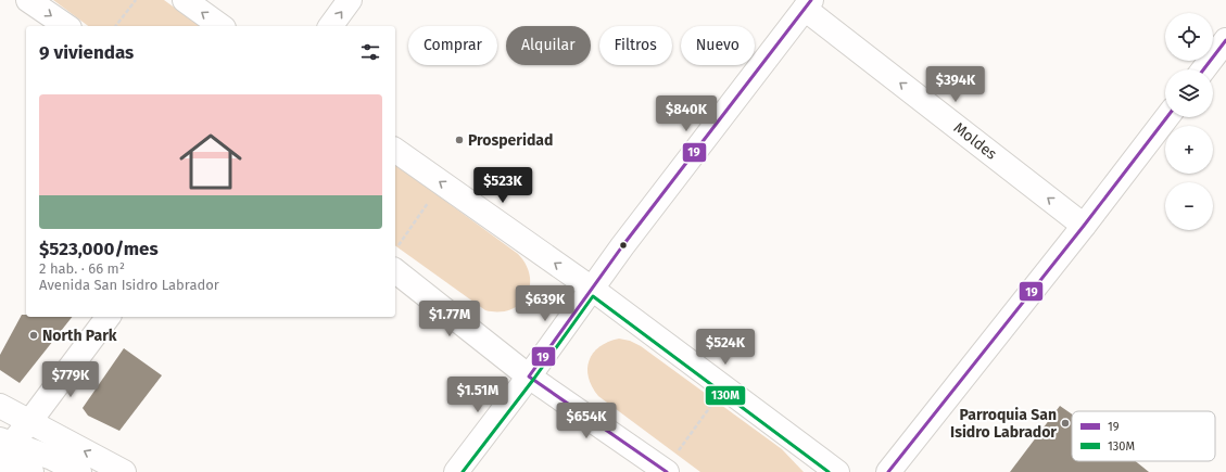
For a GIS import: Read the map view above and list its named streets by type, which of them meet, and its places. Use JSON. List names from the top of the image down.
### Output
{
  "streets": {
    "street": ["Moldes"]
  },
  "one_way": ["Moldes"],
  "places": ["Prosperidad", "North Park", "Parroquia San Isidro Labrador"],
  "lines": ["transit line 19", "transit line 130M"],
  "legend": ["19", "130M"],
  "page": {
    "map_buttons": ["+", "−"],
    "chip": [
      "Comprar",
      "Alquilar",
      "Filtros",
      "Nuevo"
    ],
    "heading": "9 viviendas",
    "price": [
      "$394K",
      "$840K",
      "$523K",
      "$639K",
      "$1.77M",
      "$524K",
      "$779K",
      "$1.51M",
      "$654K"
    ],
    "list": [
      {
        "name": "$523,000/mes",
        "note": "2 hab. · 66 m² · Avenida San Isidro Labrador"
      }
    ]
  }
}
